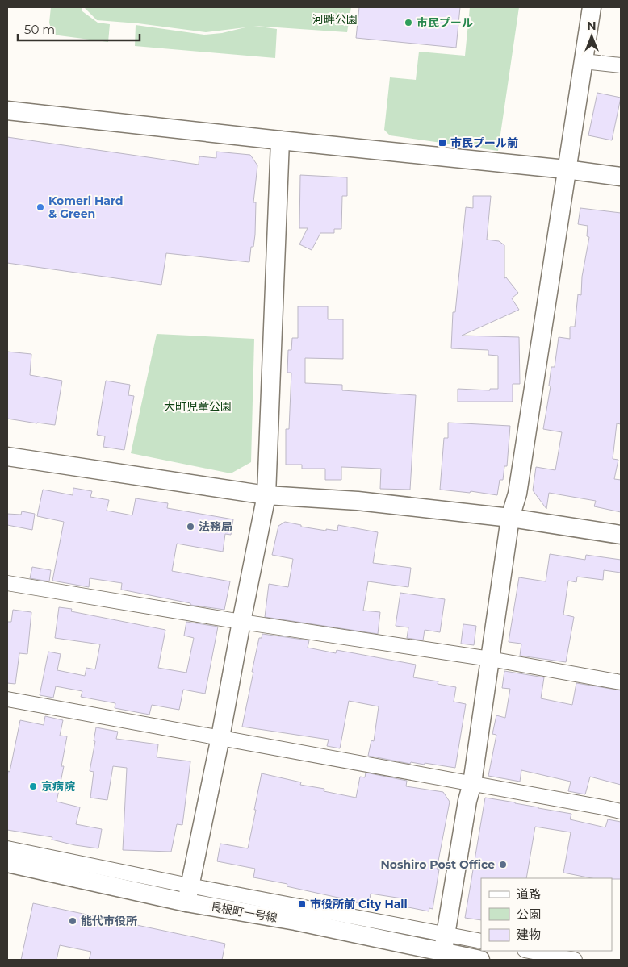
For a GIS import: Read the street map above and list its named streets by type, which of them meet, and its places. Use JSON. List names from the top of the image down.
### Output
{
  "streets": {
    "street": ["長根町一号線"]
  },
  "parks": ["河畔公園", "大町児童公園"],
  "places": {
    "other": [
      "市民プール",
      "Komeri Hard & Green",
      "法務局",
      "京病院",
      "Noshiro Post Office",
      "能代市役所"
    ],
    "transit": ["市民プール前", "市役所前 City Hall"]
  },
  "legend": ["道路", "公園", "建物"],
  "scale_bar": "50 m",
  "north": "top"
}
